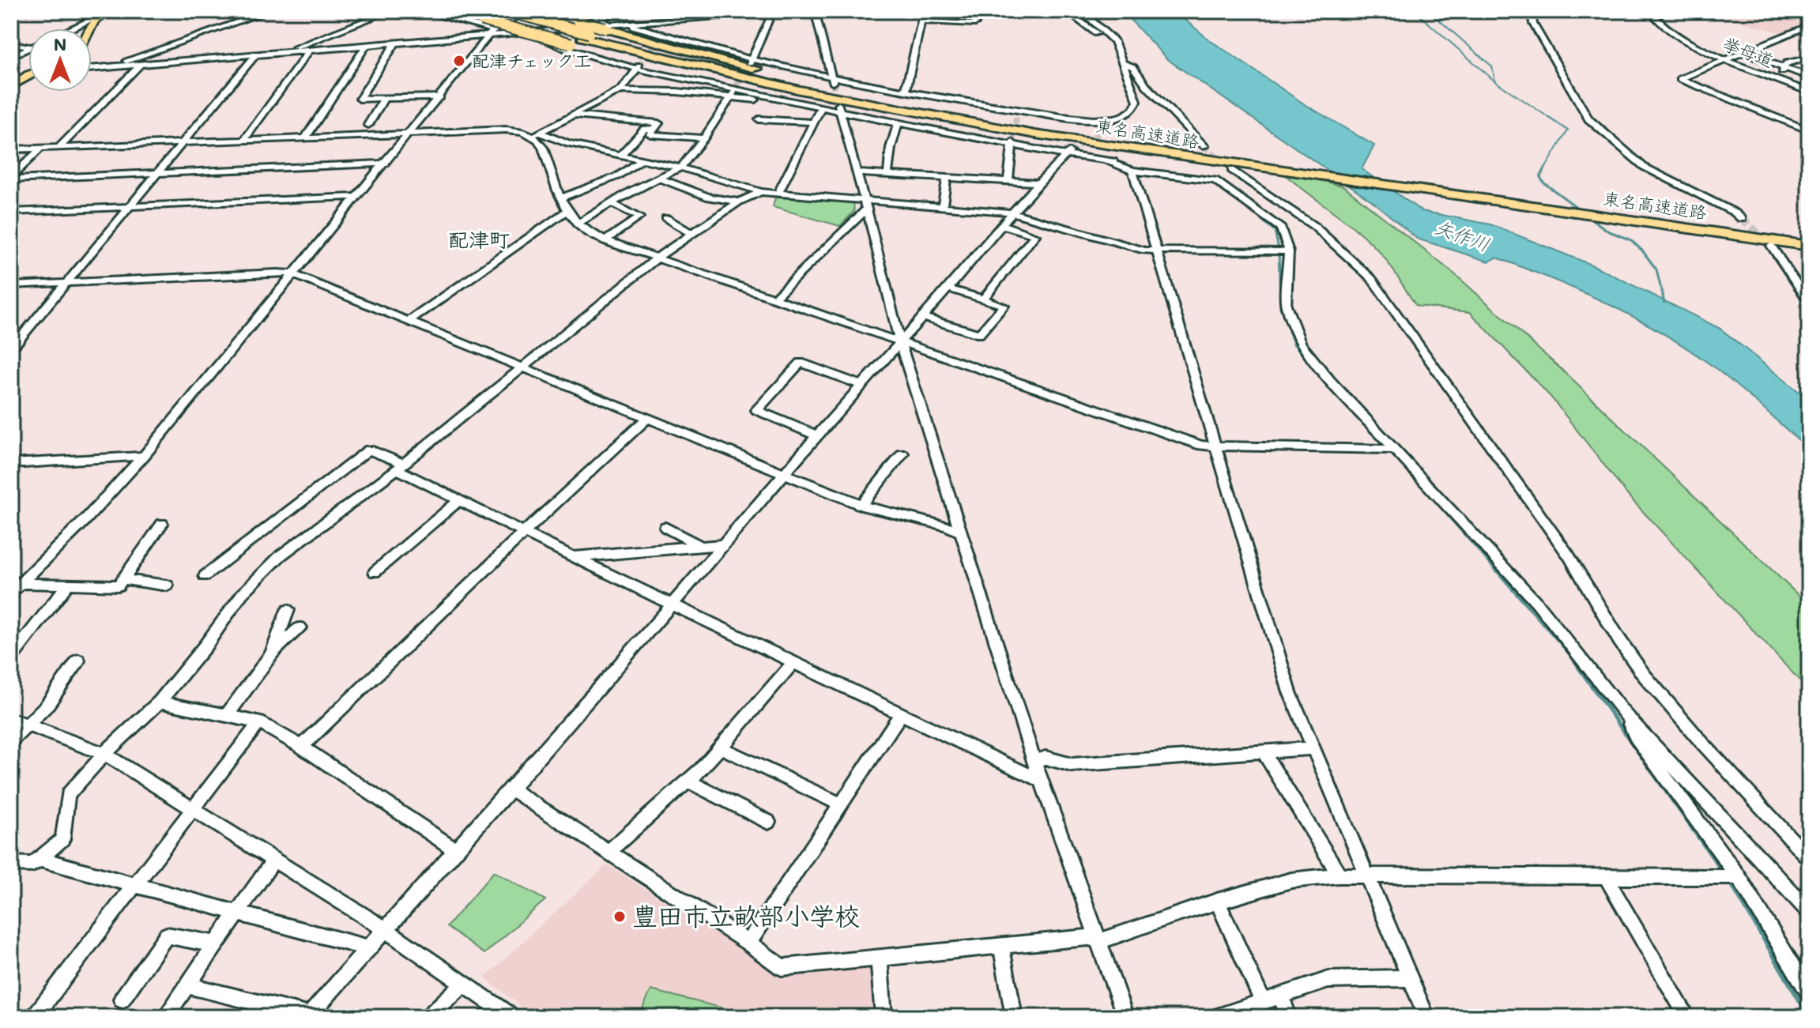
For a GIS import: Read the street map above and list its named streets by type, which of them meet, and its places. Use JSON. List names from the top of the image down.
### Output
{
  "streets": {
    "highway": ["東名高速道路"],
    "street": ["挙母道"]
  },
  "districts": ["配津町"],
  "water": ["矢作川"],
  "places": ["配津チェック工", "豊田市立畝部小学校"],
  "north": "top"
}
